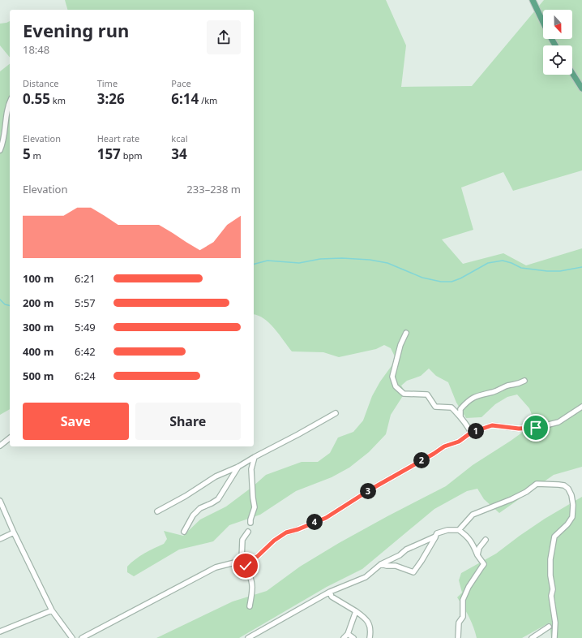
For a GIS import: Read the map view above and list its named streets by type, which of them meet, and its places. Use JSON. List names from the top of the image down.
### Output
{
  "north": "bottom",
  "page": {
    "heading": ["Evening run", "18:48"],
    "stats": [
      ["Distance", "0.55 km"],
      ["Time", "3:26"],
      ["Pace", "6:14 /km"],
      ["Elevation", "5 m"],
      ["Heart rate", "157 bpm"],
      ["kcal", "34"]
    ],
    "chart": ["Elevation", "233–238 m"],
    "list": [
      {
        "name": "100 m",
        "note": "6:21"
      },
      {
        "name": "200 m",
        "note": "5:57"
      },
      {
        "name": "300 m",
        "note": "5:49"
      },
      {
        "name": "400 m",
        "note": "6:42"
      },
      {
        "name": "500 m",
        "note": "6:24"
      }
    ],
    "buttons": ["Save", "Share"],
    "pins": [
      "1",
      "2",
      "3",
      "4"
    ]
  }
}
